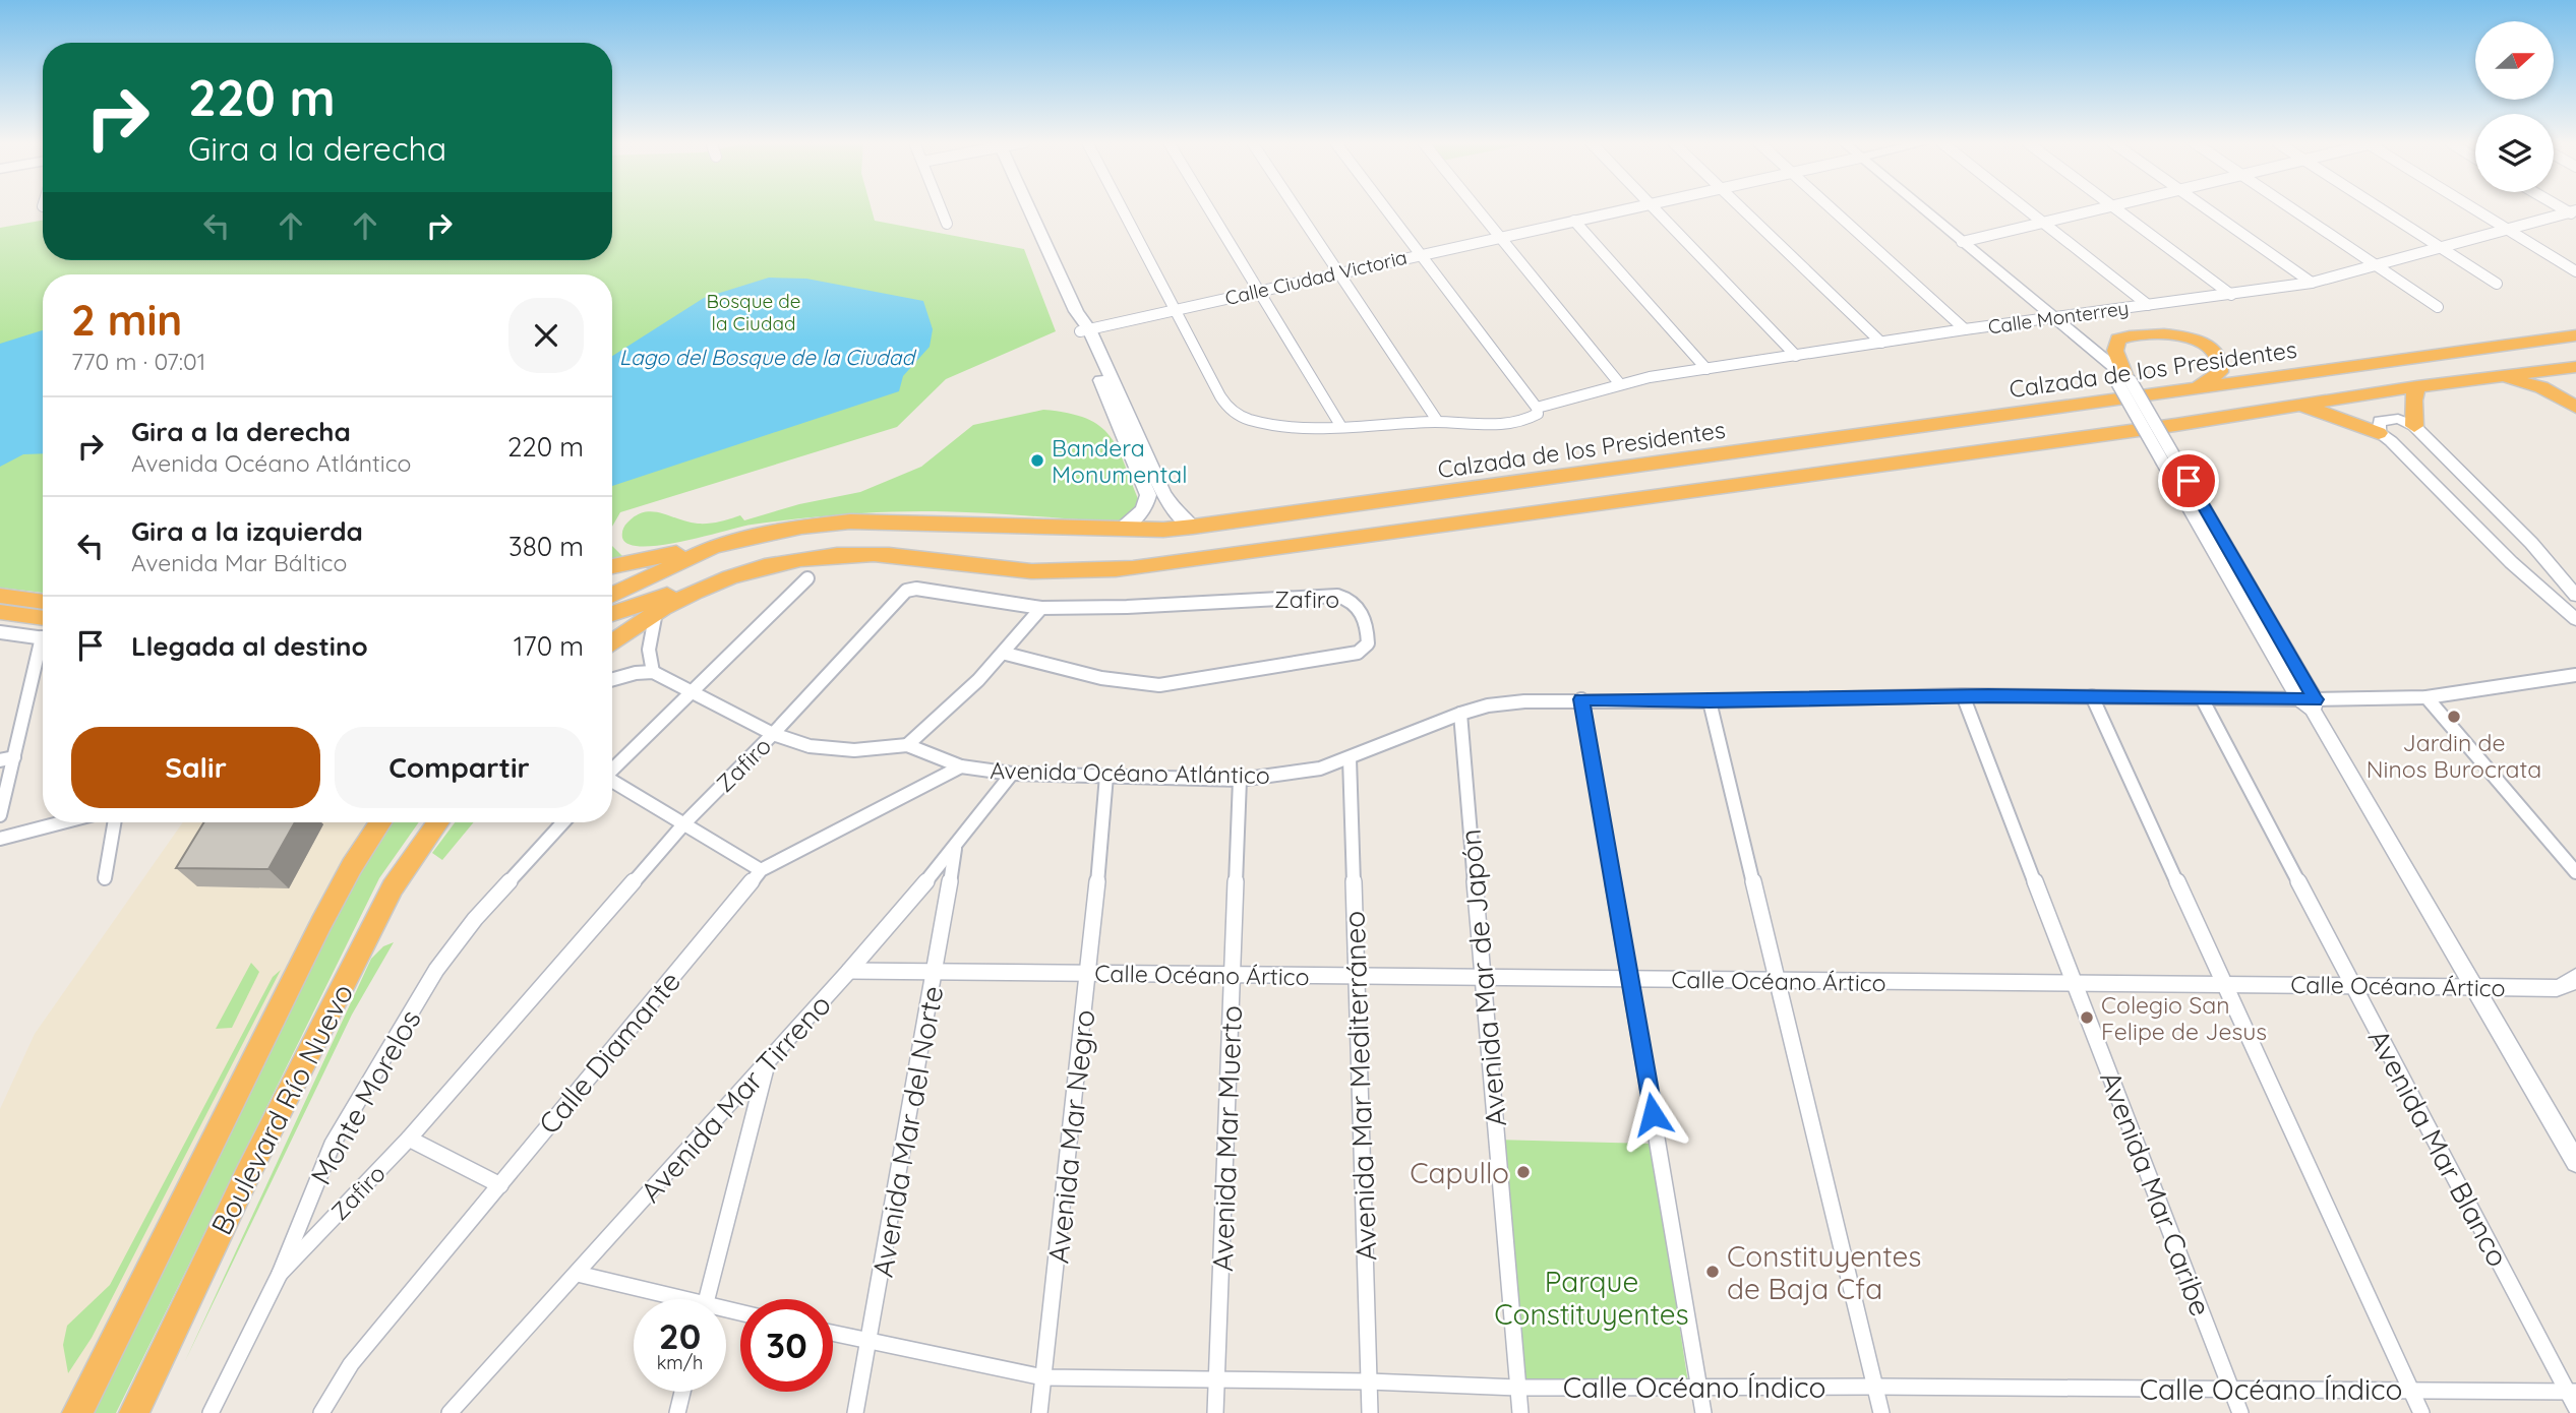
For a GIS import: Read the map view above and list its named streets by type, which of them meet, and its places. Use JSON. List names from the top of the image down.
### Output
{
  "streets": {
    "highway": ["Calzada de los Presidentes", "Boulevard Río Nuevo"],
    "street": [
      "Calle Ciudad Victoria",
      "Calle Monterrey",
      "Zafiro",
      "Avenida Océano Atlántico",
      "Calle Océano Ártico",
      "Avenida Mar de Japón",
      "Calle Diamante",
      "Avenida Mar Mediterráneo",
      "Monte Morelos",
      "Avenida Mar Tirreno",
      "Avenida Mar del Norte",
      "Avenida Mar Negro",
      "Avenida Mar Muerto",
      "Avenida Mar Blanco",
      "Avenida Mar Caribe",
      "Calle Océano Índico"
    ]
  },
  "crossings": [
    ["Calle Ciudad Victoria", "Calle Monterrey"],
    ["Zafiro", "Avenida Océano Atlántico"],
    ["Zafiro", "Monte Morelos"],
    ["Avenida Océano Atlántico", "Avenida Mar de Japón"],
    ["Avenida Océano Atlántico", "Calle Diamante"],
    ["Avenida Océano Atlántico", "Avenida Mar Mediterráneo"],
    ["Avenida Océano Atlántico", "Avenida Mar Tirreno"],
    ["Avenida Océano Atlántico", "Avenida Mar Negro"],
    ["Avenida Océano Atlántico", "Avenida Mar Muerto"],
    ["Avenida Océano Atlántico", "Avenida Mar Blanco"],
    ["Avenida Océano Atlántico", "Avenida Mar Caribe"],
    ["Calle Océano Ártico", "Avenida Mar de Japón"],
    ["Calle Océano Ártico", "Avenida Mar Mediterráneo"],
    ["Calle Océano Ártico", "Avenida Mar Tirreno"],
    ["Calle Océano Ártico", "Avenida Mar del Norte"],
    ["Calle Océano Ártico", "Avenida Mar Negro"],
    ["Calle Océano Ártico", "Avenida Mar Muerto"],
    ["Calle Océano Ártico", "Avenida Mar Blanco"],
    ["Calle Océano Ártico", "Avenida Mar Caribe"],
    ["Avenida Mar de Japón", "Calle Océano Índico"],
    ["Avenida Mar Mediterráneo", "Calle Océano Índico"],
    ["Avenida Mar Tirreno", "Avenida Mar del Norte"],
    ["Avenida Mar del Norte", "Calle Océano Índico"],
    ["Avenida Mar Negro", "Calle Océano Índico"],
    ["Avenida Mar Muerto", "Calle Océano Índico"],
    ["Avenida Mar Blanco", "Calle Océano Índico"],
    ["Avenida Mar Caribe", "Calle Océano Índico"]
  ],
  "water": ["Lago del Bosque de la Ciudad"],
  "parks": ["Bosque de la Ciudad", "Parque Constituyentes"],
  "places": [
    "Bandera Monumental",
    "Jardin de Ninos Burocrata",
    "Colegio San Felipe de Jesus",
    "Capullo",
    "Constituyentes de Baja Cfa"
  ],
  "north": "right",
  "page": {
    "turn": ["220 m", "Gira a la derecha"],
    "heading": ["2 min", "770 m · 07:01"],
    "list": [
      {
        "name": "Gira a la derecha",
        "note": "Avenida Océano Atlántico",
        "value": "220 m"
      },
      {
        "name": "Gira a la izquierda",
        "note": "Avenida Mar Báltico",
        "value": "380 m"
      },
      {
        "name": "Llegada al destino",
        "value": "170 m"
      }
    ],
    "buttons": ["Salir", "Compartir"],
    "speed": "20 km/h",
    "limit": "30"
  }
}
